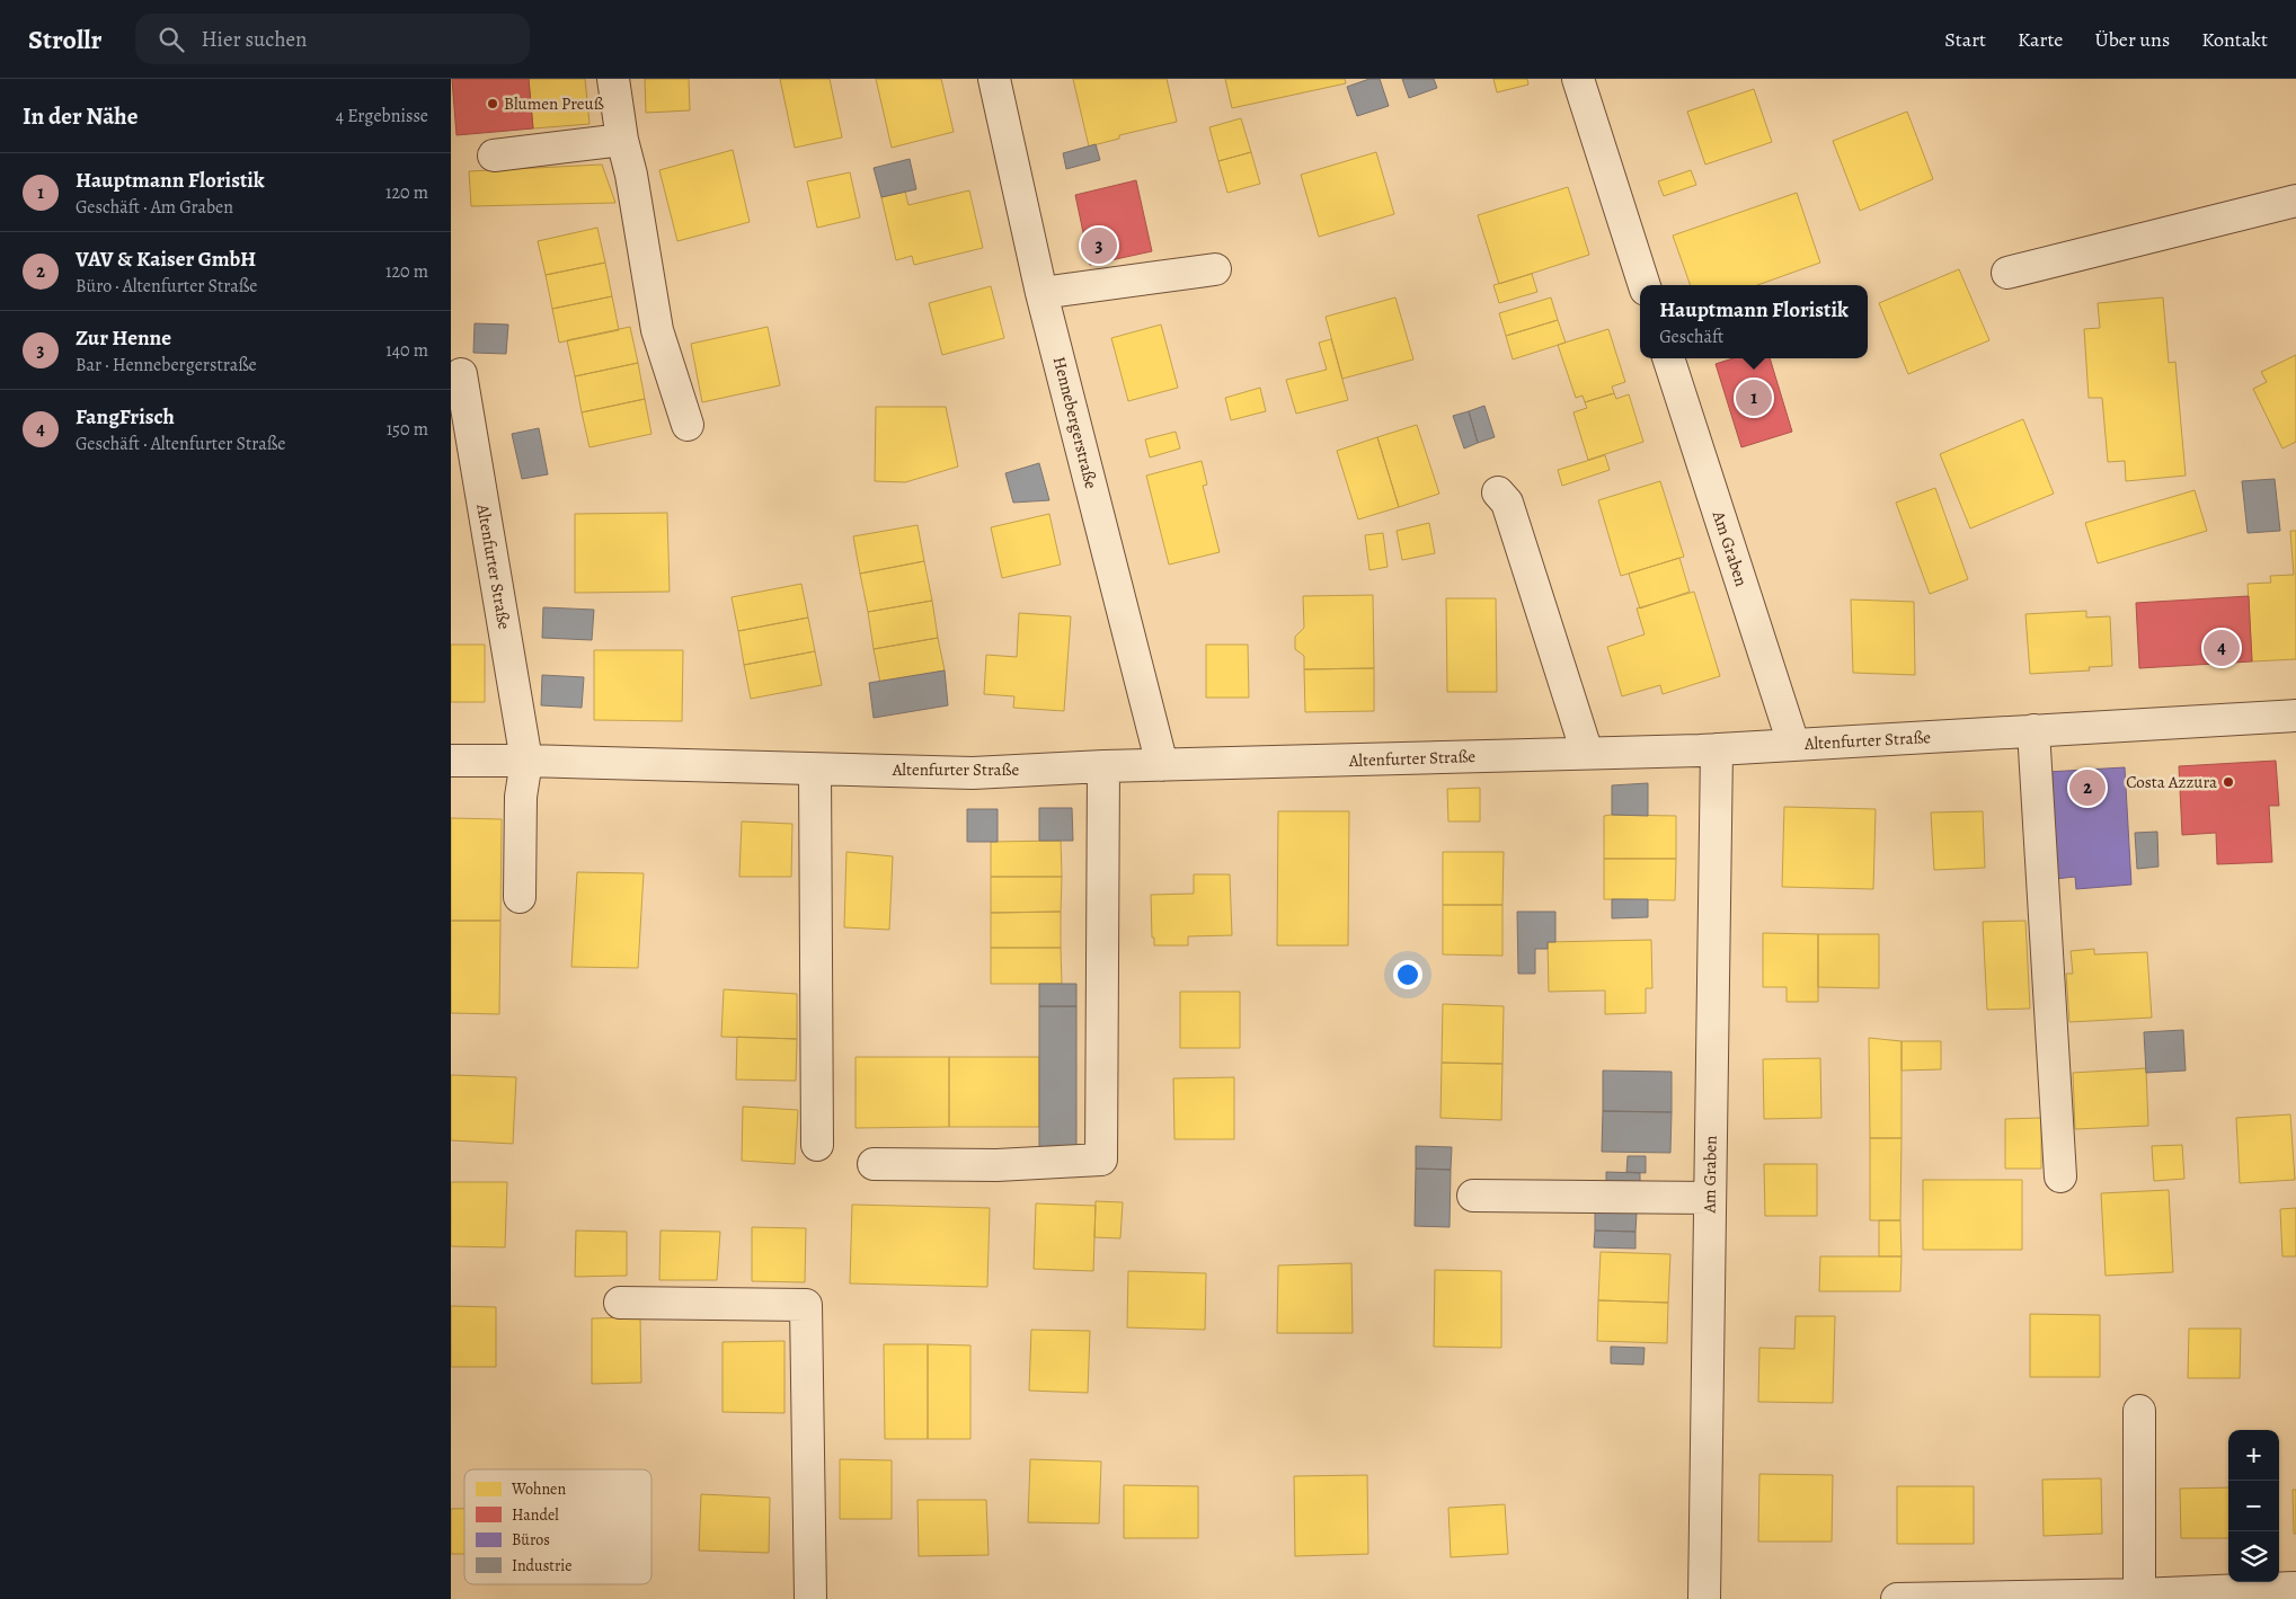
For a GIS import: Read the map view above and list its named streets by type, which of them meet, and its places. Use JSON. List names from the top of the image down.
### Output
{
  "streets": {
    "street": ["Hennebergerstraße", "Am Graben", "Altenfurter Straße"]
  },
  "crossings": [
    ["Hennebergerstraße", "Altenfurter Straße"],
    ["Am Graben", "Altenfurter Straße"]
  ],
  "places": ["Blumen Preuß", "Costa Azzura"],
  "legend": [
    "Wohnen",
    "Handel",
    "Büros",
    "Industrie"
  ],
  "page": {
    "header": "Strollr",
    "search": "Hier suchen",
    "nav": [
      "Start",
      "Karte",
      "Über uns",
      "Kontakt"
    ],
    "heading": ["In der Nähe", "4 Ergebnisse"],
    "list": [
      {
        "mark": "1",
        "name": "Hauptmann Floristik",
        "note": "Geschäft · Am Graben",
        "value": "120 m"
      },
      {
        "mark": "2",
        "name": "VAV & Kaiser GmbH",
        "note": "Büro · Altenfurter Straße",
        "value": "120 m"
      },
      {
        "mark": "3",
        "name": "Zur Henne",
        "note": "Bar · Hennebergerstraße",
        "value": "140 m"
      },
      {
        "mark": "4",
        "name": "FangFrisch",
        "note": "Geschäft · Altenfurter Straße",
        "value": "150 m"
      }
    ],
    "pins": [
      "3",
      "1",
      "4",
      "2"
    ],
    "popup": ["Hauptmann Floristik", "Geschäft"],
    "map_buttons": ["+", "−"]
  }
}
